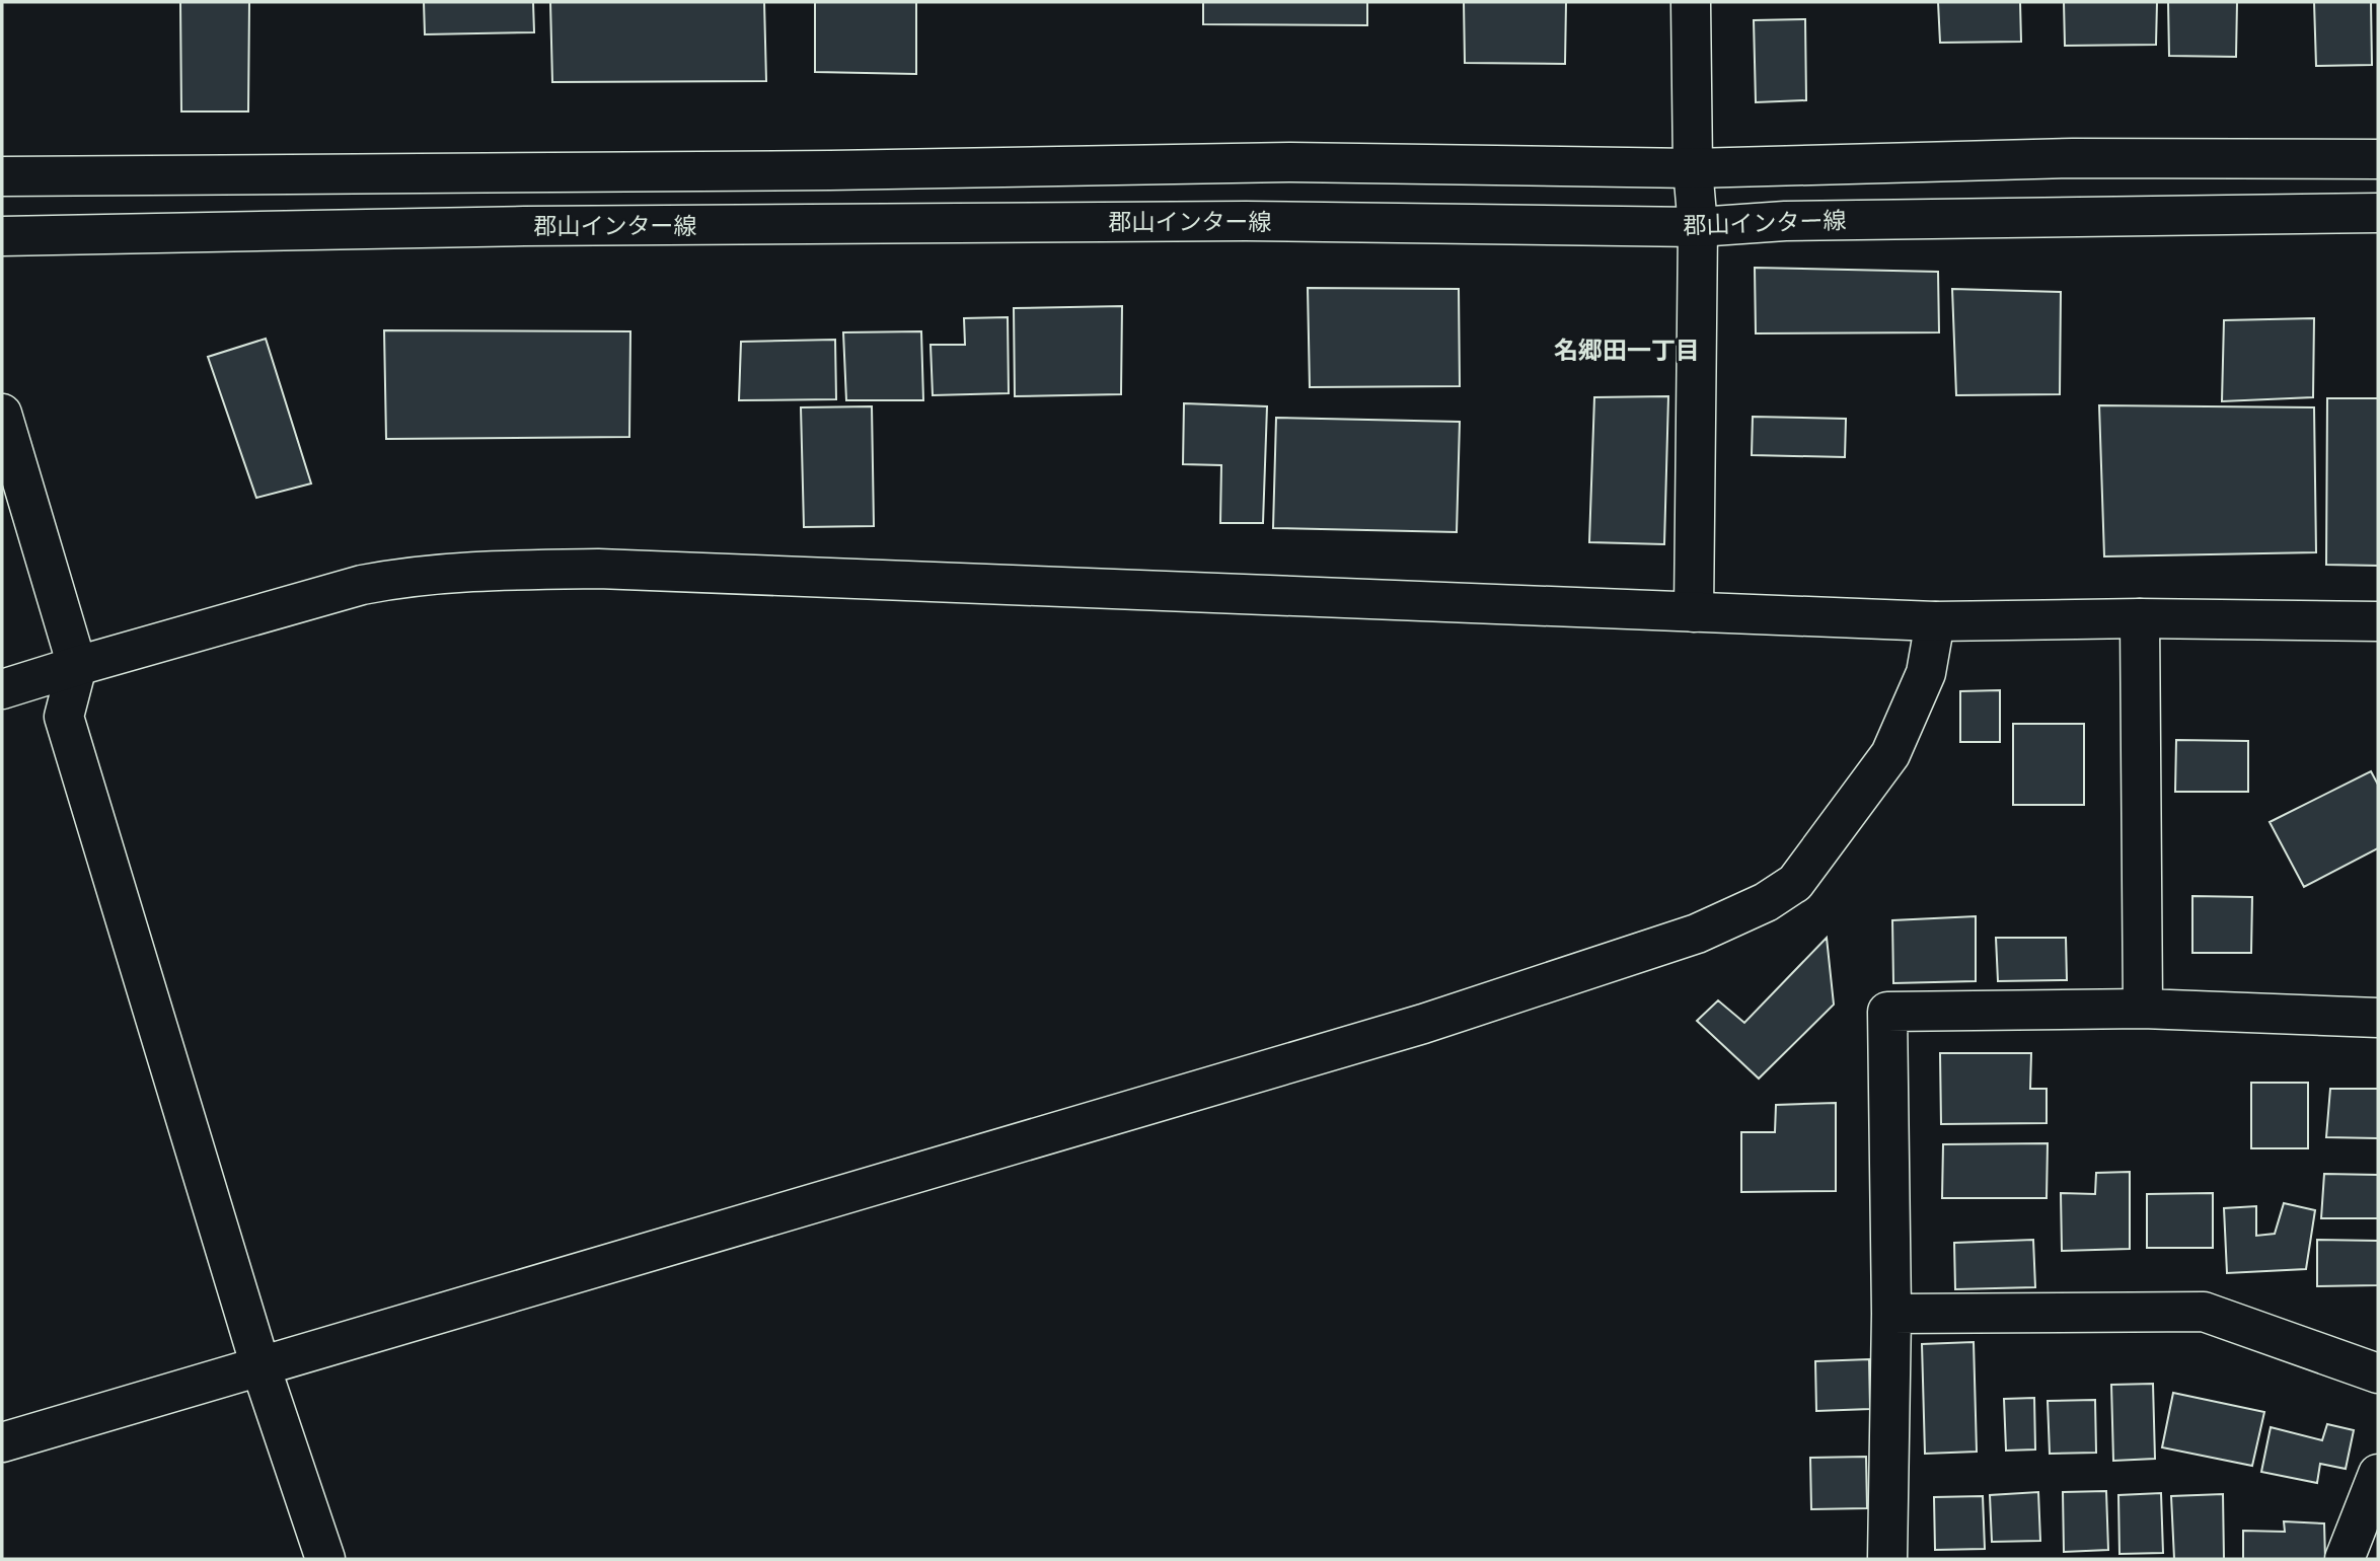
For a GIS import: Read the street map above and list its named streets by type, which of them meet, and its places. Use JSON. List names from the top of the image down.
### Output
{
  "streets": {
    "street": ["郡山インター線"]
  },
  "districts": ["名郷田一丁目"]
}
